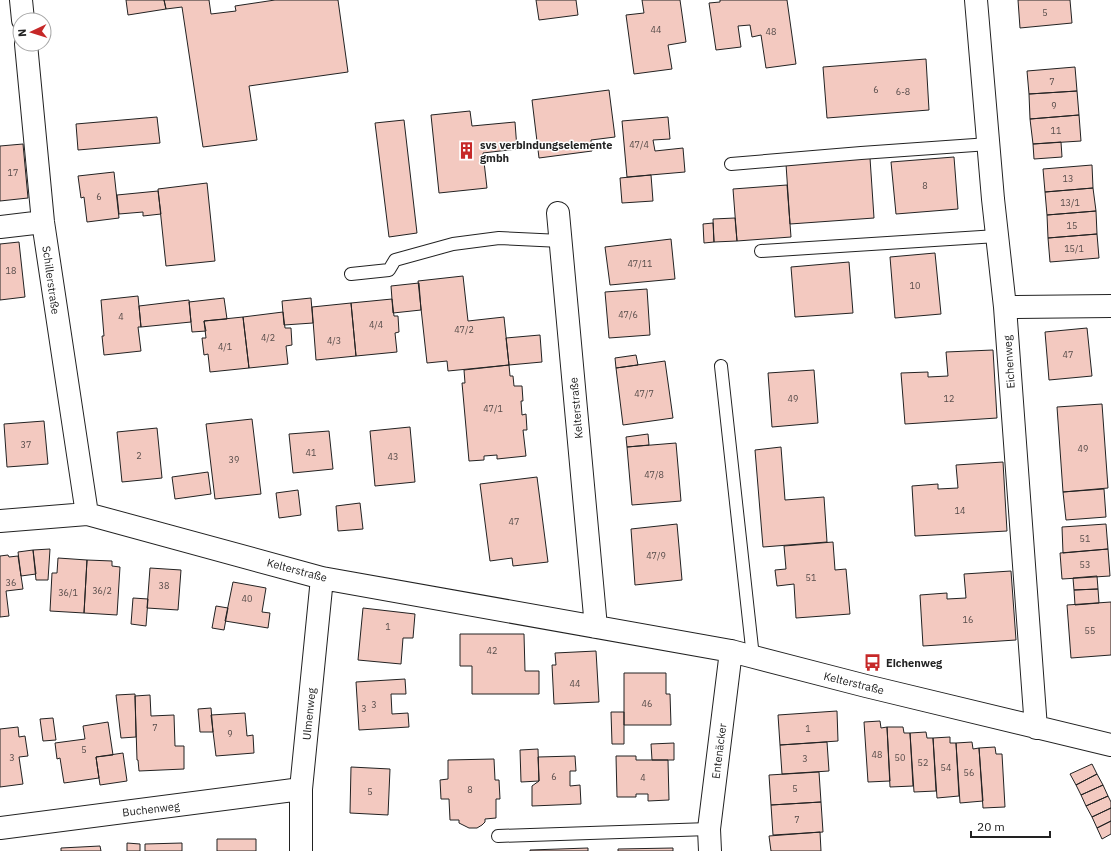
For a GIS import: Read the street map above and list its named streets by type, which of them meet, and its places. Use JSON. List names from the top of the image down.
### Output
{
  "streets": {
    "street": [
      "Schillerstraße",
      "Eichenweg",
      "Kelterstraße",
      "Ulmenweg",
      "Entenäcker",
      "Buchenweg"
    ]
  },
  "crossings": [
    ["Schillerstraße", "Kelterstraße"],
    ["Eichenweg", "Kelterstraße"],
    ["Kelterstraße", "Ulmenweg"],
    ["Kelterstraße", "Entenäcker"],
    ["Ulmenweg", "Buchenweg"]
  ],
  "places": {
    "building": ["svs verbindungselemente gmbh"],
    "bus stop": ["Eichenweg"]
  },
  "house_numbers": [
    "5",
    "44",
    "48",
    "7",
    "6",
    "6-8",
    "9",
    "11",
    "47/4",
    "17",
    "13",
    "8",
    "6",
    "13/1",
    "15",
    "15/1",
    "47/11",
    "18",
    "10",
    "47/6",
    "4",
    "4/4",
    "47/2",
    "4/2",
    "4/3",
    "4/1",
    "47",
    "47/7",
    "49",
    "12",
    "47/1",
    "37",
    "49",
    "41",
    "2",
    "43",
    "39",
    "47/8",
    "14",
    "47",
    "51",
    "47/9",
    "53",
    "51",
    "36",
    "38",
    "36/2",
    "36/1",
    "40",
    "16",
    "1",
    "55",
    "42",
    "44",
    "46",
    "3",
    "3",
    "7",
    "1",
    "9",
    "5",
    "48",
    "3",
    "50",
    "3",
    "52",
    "54",
    "56",
    "6",
    "4",
    "5",
    "8",
    "5",
    "7"
  ],
  "scale_bar": "20 m",
  "north": "left"
}
